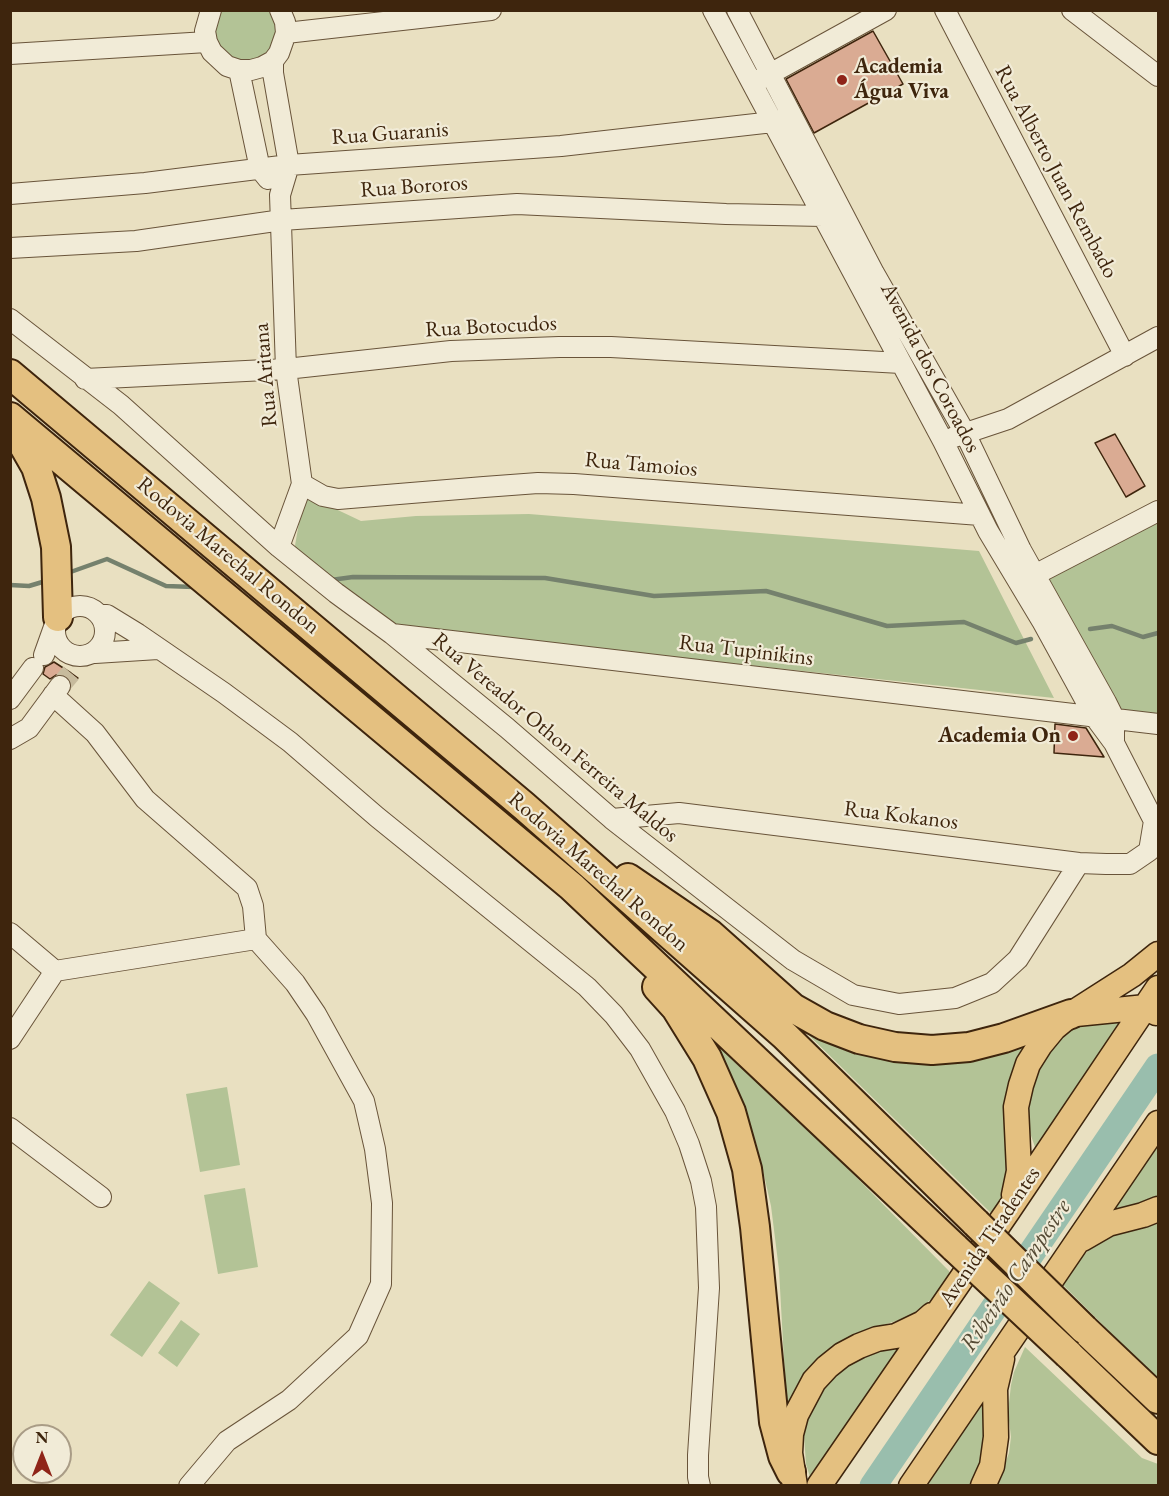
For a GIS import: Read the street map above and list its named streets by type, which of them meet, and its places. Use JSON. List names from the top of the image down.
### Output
{
  "streets": {
    "highway": ["Rodovia Marechal Rondon"],
    "main road": ["Avenida Tiradentes"],
    "street": [
      "Rua Guaranis",
      "Rua Alberto Juan Rembado",
      "Rua Bororos",
      "Rua Botocudos",
      "Avenida dos Coroados",
      "Rua Aritana",
      "Rua Tamoios",
      "Rua Tupinikins",
      "Rua Vereador Othon Ferreira Maldos",
      "Rua Kokanos"
    ]
  },
  "crossings": [
    ["Rua Guaranis", "Avenida dos Coroados"],
    ["Rua Guaranis", "Rua Aritana"],
    ["Rua Bororos", "Avenida dos Coroados"],
    ["Rua Bororos", "Rua Aritana"],
    ["Rua Botocudos", "Avenida dos Coroados"],
    ["Rua Botocudos", "Rua Aritana"],
    ["Rua Botocudos", "Rua Vereador Othon Ferreira Maldos"],
    ["Avenida dos Coroados", "Rua Tamoios"],
    ["Avenida dos Coroados", "Rua Tupinikins"],
    ["Avenida dos Coroados", "Rua Kokanos"],
    ["Rua Aritana", "Rua Tamoios"],
    ["Rua Aritana", "Rua Vereador Othon Ferreira Maldos"],
    ["Rua Tupinikins", "Rua Vereador Othon Ferreira Maldos"],
    ["Rua Vereador Othon Ferreira Maldos", "Rua Kokanos"]
  ],
  "water": ["Ribeirão Campestre"],
  "places": ["Academia Água Viva", "Academia On"],
  "north": "top"
}
